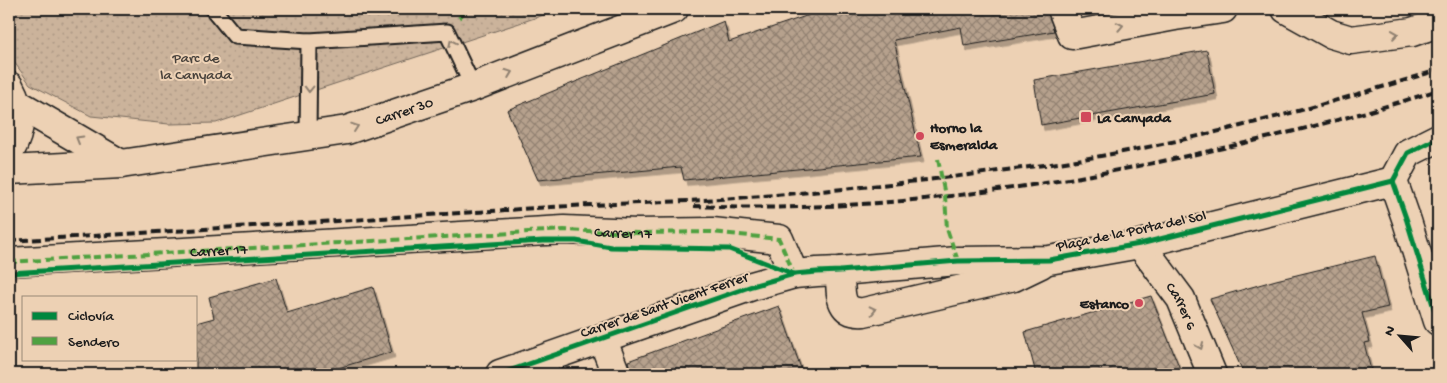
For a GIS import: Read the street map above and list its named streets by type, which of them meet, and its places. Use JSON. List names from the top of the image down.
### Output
{
  "streets": {
    "street": [
      "Carrer 30",
      "Plaça de la Porta del Sol",
      "Carrer 17",
      "Carrer de Sant Vicent Ferrer",
      "Carrer 6"
    ]
  },
  "crossings": [
    ["Plaça de la Porta del Sol", "Carrer de Sant Vicent Ferrer"],
    ["Plaça de la Porta del Sol", "Carrer 6"],
    ["Carrer 17", "Carrer de Sant Vicent Ferrer"]
  ],
  "one_way": ["Carrer 30"],
  "parks": ["Parc de la Canyada"],
  "places": {
    "transit": ["La Canyada"],
    "other": ["Horno la Esmeralda", "Estanco"]
  },
  "legend": ["Ciclovía", "Sendero"],
  "north": "top left"
}
